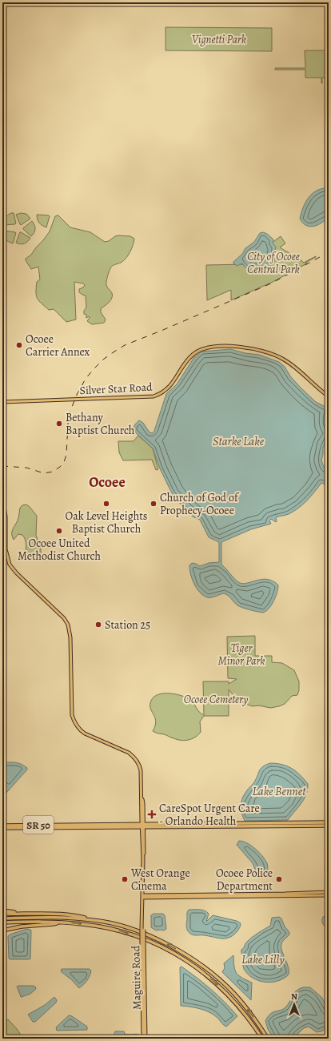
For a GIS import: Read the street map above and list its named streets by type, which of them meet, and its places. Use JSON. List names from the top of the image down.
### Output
{
  "streets": {
    "highway": ["SR 50"],
    "main road": ["Silver Star Road", "Maguire Road"]
  },
  "crossings": [
    ["SR 50", "Maguire Road"]
  ],
  "districts": ["Ocoee"],
  "water": ["Starke Lake", "Lake Bennet", "Lake Lilly"],
  "parks": [
    "Vignetti Park",
    "City of Ocoee Central Park",
    "Tiger Minor Park",
    "Ocoee Cemetery"
  ],
  "places": {
    "other": [
      "Ocoee Carrier Annex",
      "Bethany Baptist Church",
      "Oak Level Heights Baptist Church",
      "Church of God of Prophecy-Ocoee",
      "Ocoee United Methodist Church",
      "Station 25",
      "West Orange Cinema",
      "Ocoee Police Department"
    ],
    "health": ["CareSpot Urgent Care - Orlando Health"]
  },
  "north": "top"
}
